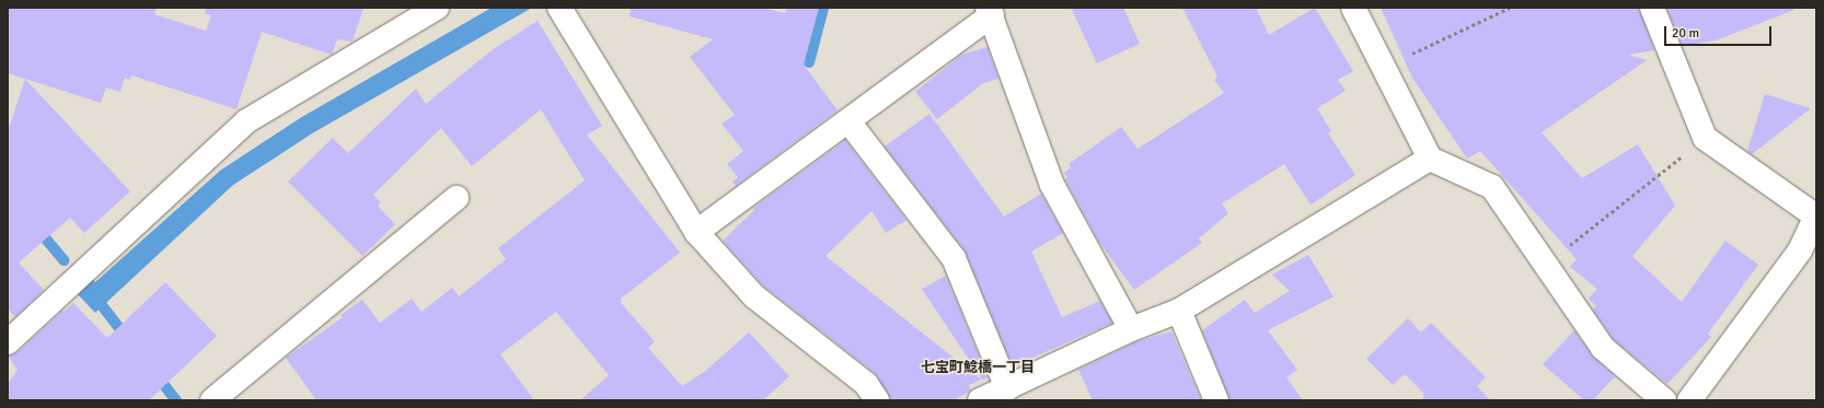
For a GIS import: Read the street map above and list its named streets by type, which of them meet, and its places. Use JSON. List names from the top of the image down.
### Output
{
  "districts": ["七宝町鯰橋一丁目"],
  "scale_bar": "20 m"
}
